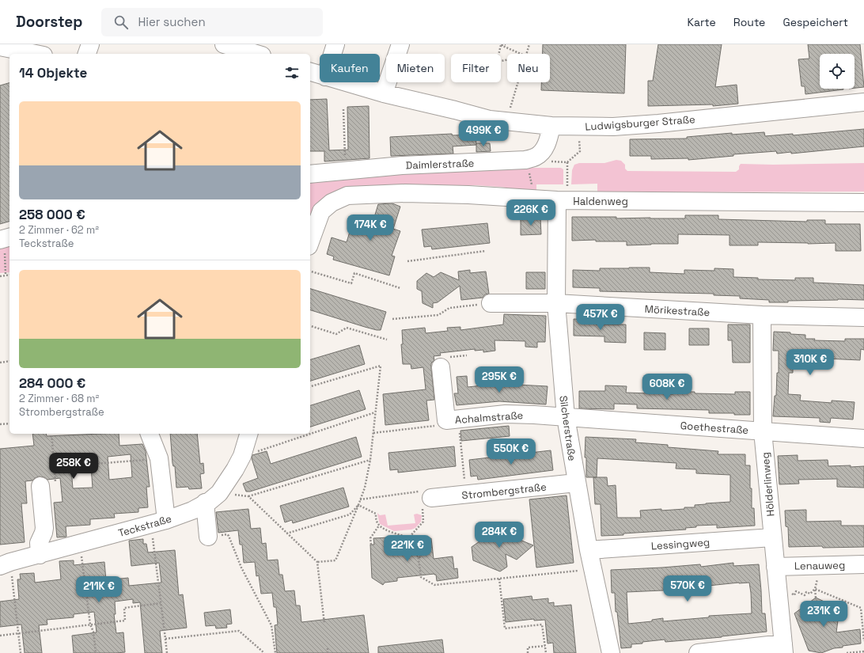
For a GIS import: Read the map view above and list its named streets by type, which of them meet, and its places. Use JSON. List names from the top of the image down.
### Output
{
  "streets": {
    "street": [
      "Ludwigsburger Straße",
      "Daimlerstraße",
      "Haldenweg",
      "Mörikestraße",
      "Achalmstraße",
      "Goethestraße",
      "Silcherstraße",
      "Hölderlinweg",
      "Strombergstraße",
      "Teckstraße",
      "Lessingweg",
      "Lenauweg"
    ]
  },
  "crossings": [
    ["Haldenweg", "Silcherstraße"],
    ["Mörikestraße", "Silcherstraße"],
    ["Mörikestraße", "Hölderlinweg"],
    ["Achalmstraße", "Goethestraße"],
    ["Achalmstraße", "Silcherstraße"],
    ["Goethestraße", "Silcherstraße"],
    ["Goethestraße", "Hölderlinweg"],
    ["Silcherstraße", "Strombergstraße"],
    ["Silcherstraße", "Lessingweg"],
    ["Hölderlinweg", "Lessingweg"],
    ["Hölderlinweg", "Lenauweg"]
  ],
  "page": {
    "header": "Doorstep",
    "search": "Hier suchen",
    "nav": ["Karte", "Route", "Gespeichert"],
    "chip": [
      "Kaufen",
      "Mieten",
      "Filter",
      "Neu"
    ],
    "heading": "14 Objekte",
    "list": [
      {
        "name": "258 000 €",
        "note": "2 Zimmer · 62 m² · Teckstraße"
      },
      {
        "name": "284 000 €",
        "note": "2 Zimmer · 68 m² · Strombergstraße"
      }
    ],
    "price": [
      "499K €",
      "226K €",
      "174K €",
      "457K €",
      "310K €",
      "295K €",
      "608K €",
      "550K €",
      "258K €",
      "284K €",
      "221K €",
      "570K €",
      "211K €",
      "231K €"
    ]
  }
}
